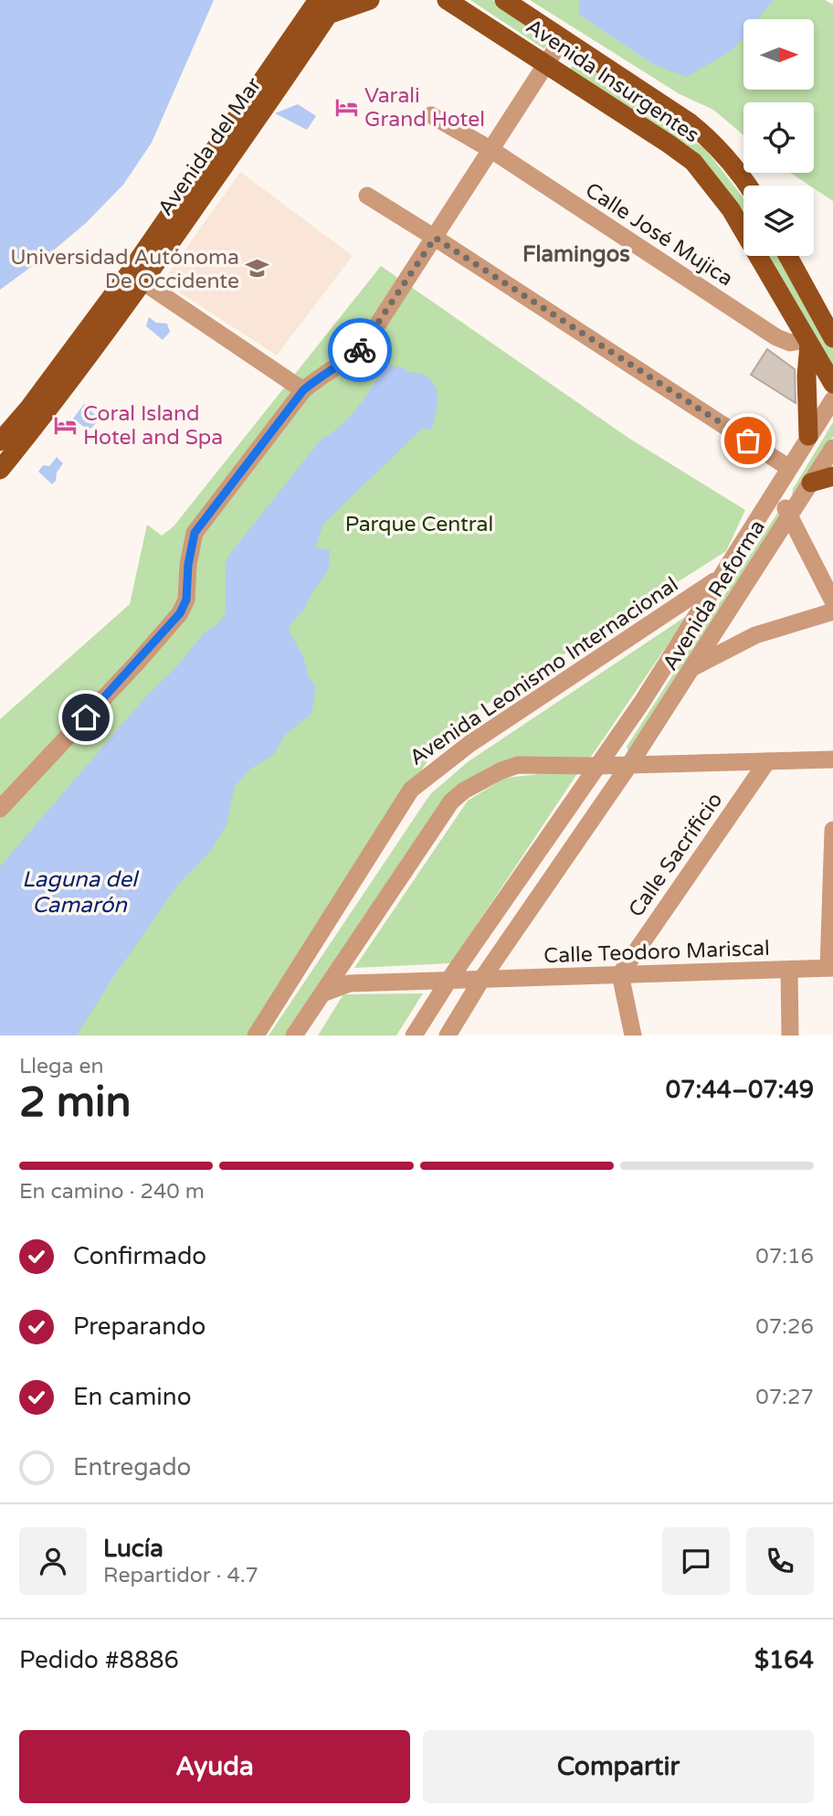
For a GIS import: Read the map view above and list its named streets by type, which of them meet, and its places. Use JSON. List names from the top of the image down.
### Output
{
  "streets": {
    "main road": ["Avenida Insurgentes", "Avenida del Mar"],
    "street": [
      "Calle José Mujica",
      "Avenida Reforma",
      "Avenida Leonismo Internacional",
      "Calle Sacrificio",
      "Calle Teodoro Mariscal"
    ]
  },
  "crossings": [
    ["Avenida Insurgentes", "Calle José Mujica"],
    ["Avenida Reforma", "Avenida Leonismo Internacional"],
    ["Avenida Reforma", "Calle Teodoro Mariscal"],
    ["Calle Sacrificio", "Calle Teodoro Mariscal"]
  ],
  "districts": ["Flamingos"],
  "water": ["Laguna del Camarón"],
  "parks": ["Parque Central"],
  "places": {
    "hotel": ["Varali Grand Hotel", "Coral Island Hotel and Spa"],
    "school or university": ["Universidad Autónoma De Occidente"]
  },
  "north": "right",
  "page": {
    "heading": ["2 min", "Llega en", "07:44–07:49"],
    "panel": [
      "Lucía",
      "Repartidor · 4.7",
      "Pedido #8886",
      "$164"
    ],
    "bar": "En camino · 240 m",
    "list": [
      ["Confirmado", "07:16"],
      ["Preparando", "07:26"],
      ["En camino", "07:27"],
      "Entregado"
    ],
    "buttons": ["Ayuda", "Compartir"]
  }
}
